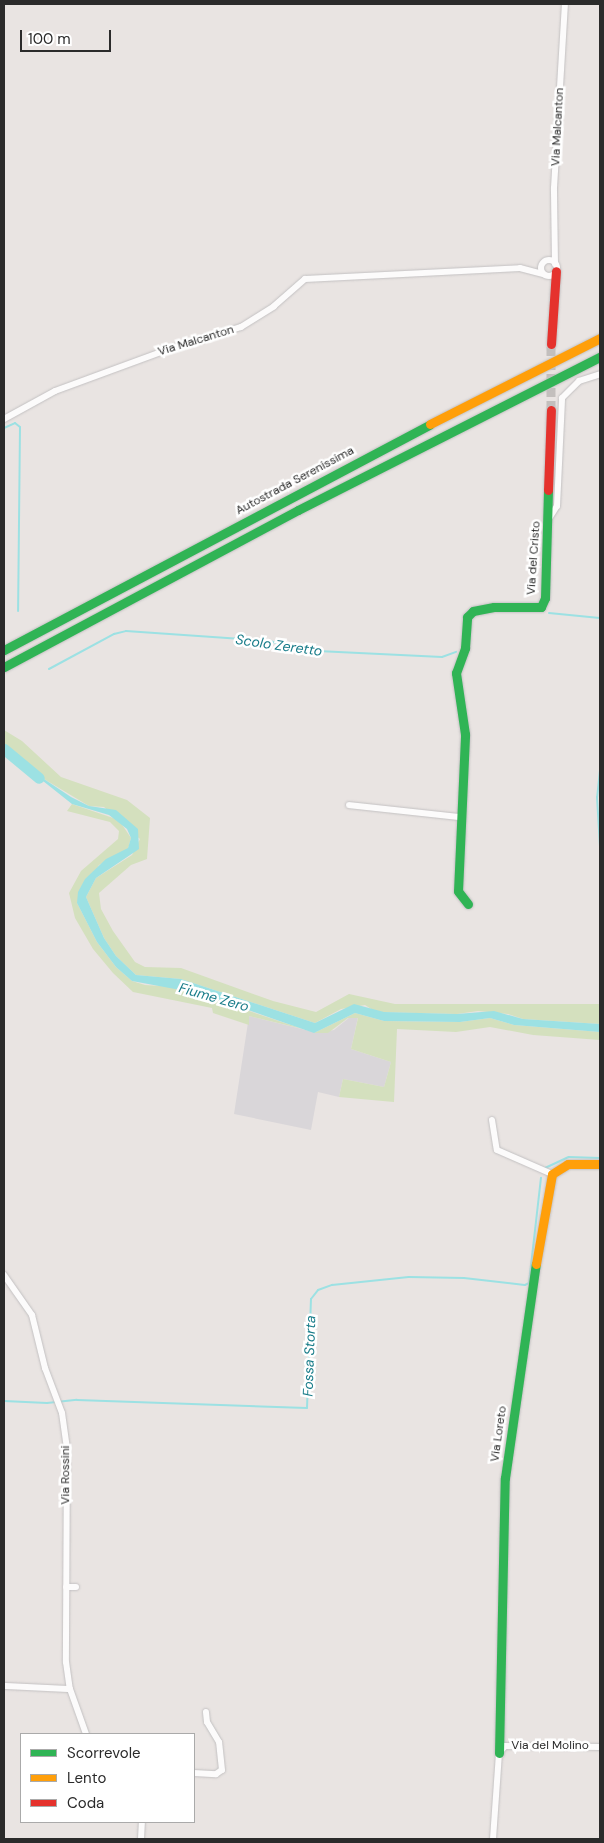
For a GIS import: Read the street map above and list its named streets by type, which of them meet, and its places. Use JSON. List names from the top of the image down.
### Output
{
  "streets": {
    "main road": ["Autostrada Serenissima", "Via del Cristo", "Via Loreto"],
    "street": ["Via Malcanton", "Via Rossini", "Via del Molino"]
  },
  "crossings": [
    ["Via Loreto", "Via del Molino"]
  ],
  "water": ["Scolo Zeretto", "Fiume Zero", "Fossa Storta"],
  "legend": ["Scorrevole", "Lento", "Coda"],
  "scale_bar": "100 m"
}
